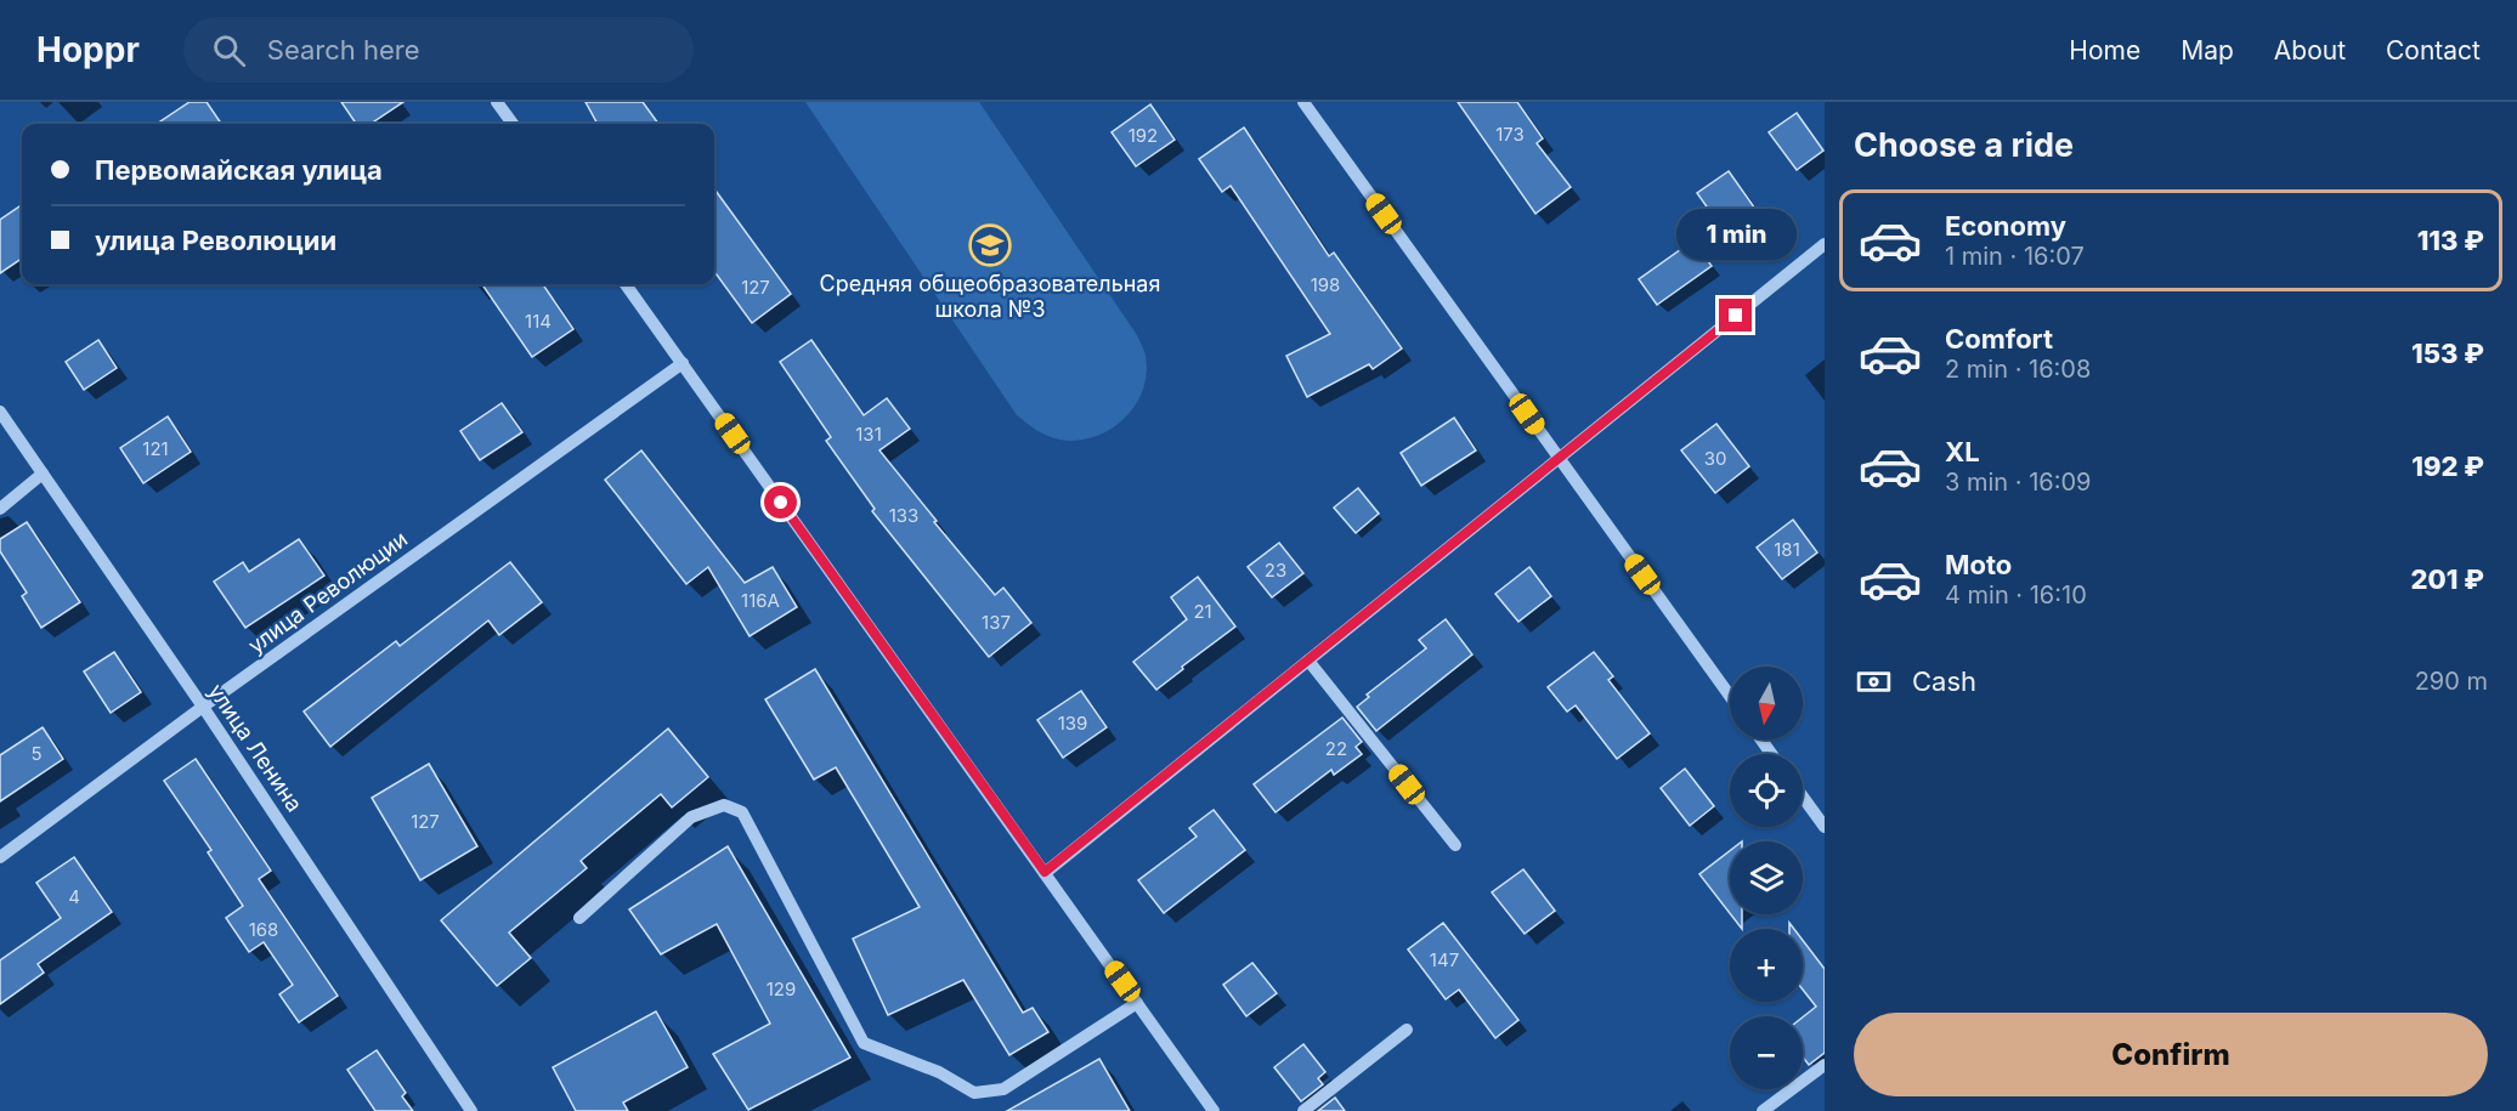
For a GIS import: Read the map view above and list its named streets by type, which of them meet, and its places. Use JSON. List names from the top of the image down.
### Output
{
  "streets": {
    "street": ["улица Революции", "улица Ленина"]
  },
  "crossings": [
    ["улица Революции", "улица Ленина"]
  ],
  "places": {
    "school or university": ["Средняя общеобразовательная школа №3"]
  },
  "house_numbers": [
    "173",
    "192",
    "198",
    "127",
    "114",
    "131",
    "121",
    "30",
    "133",
    "181",
    "23",
    "116А",
    "21",
    "137",
    "139",
    "22",
    "5",
    "127",
    "4",
    "168",
    "147",
    "129"
  ],
  "north": "bottom",
  "page": {
    "header": "Hoppr",
    "search": "Search here",
    "nav": [
      "Home",
      "Map",
      "About",
      "Contact"
    ],
    "heading": "Choose a ride",
    "banner": ["Первомайская улица", "улица Революции"],
    "list": [
      {
        "name": "Economy",
        "note": "1 min · 16:07",
        "value": "113 ₽"
      },
      {
        "name": "Comfort",
        "note": "2 min · 16:08",
        "value": "153 ₽"
      },
      {
        "name": "XL",
        "note": "3 min · 16:09",
        "value": "192 ₽"
      },
      {
        "name": "Moto",
        "note": "4 min · 16:10",
        "value": "201 ₽"
      }
    ],
    "bubble": "1 min",
    "pay": ["Cash", "290 m"],
    "map_buttons": ["+", "−"],
    "buttons": "Confirm"
  }
}
